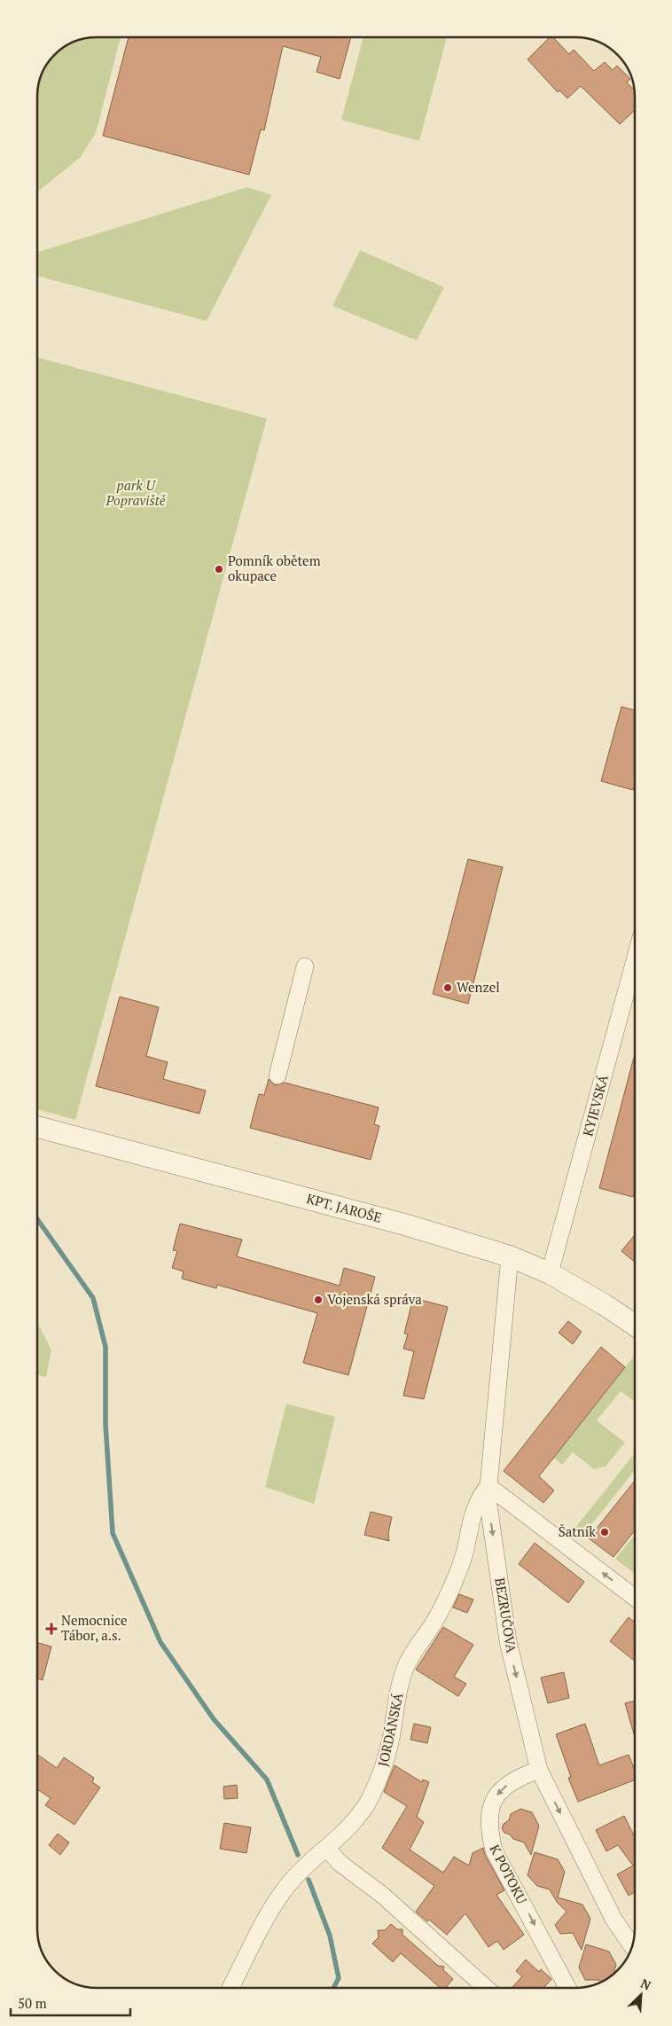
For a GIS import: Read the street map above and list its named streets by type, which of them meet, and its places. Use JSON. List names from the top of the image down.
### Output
{
  "streets": {
    "street": [
      "KYJEVSKÁ",
      "KPT. JAROŠE",
      "BEZRUČOVA",
      "JORDÁNSKÁ",
      "K POTOKU"
    ]
  },
  "crossings": [
    ["KYJEVSKÁ", "KPT. JAROŠE"],
    ["KPT. JAROŠE", "BEZRUČOVA"],
    ["BEZRUČOVA", "JORDÁNSKÁ"],
    ["BEZRUČOVA", "K POTOKU"]
  ],
  "one_way": ["BEZRUČOVA", "K POTOKU"],
  "parks": ["park U Popraviště"],
  "places": {
    "other": [
      "Pomník obětem okupace",
      "Wenzel",
      "Vojenská správa",
      "Šatník"
    ],
    "health": ["Nemocnice Tábor, a.s."]
  },
  "scale_bar": "50 m",
  "north": "top right"
}
